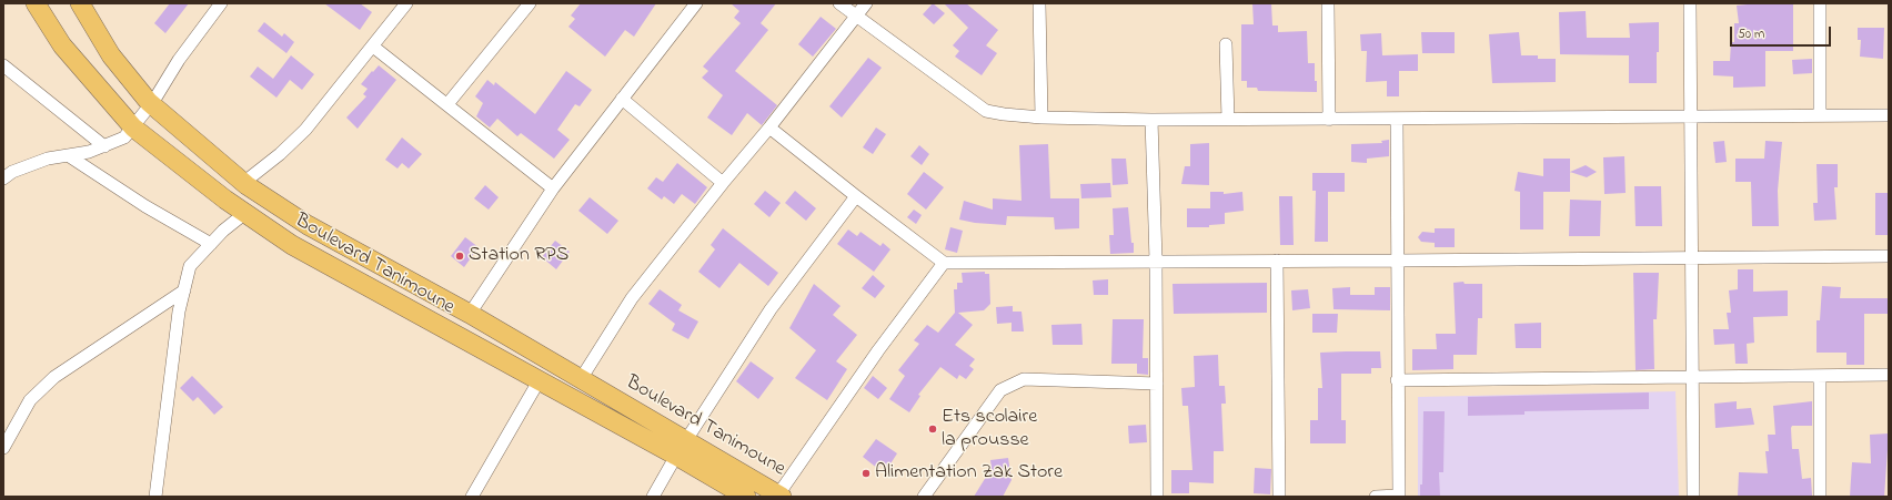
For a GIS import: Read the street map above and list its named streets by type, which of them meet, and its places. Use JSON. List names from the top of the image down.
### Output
{
  "streets": {
    "main road": ["Boulevard Tanimoune"]
  },
  "places": ["Station RPS", "Ets scolaire la prousse", "Alimentation Zak Store"],
  "scale_bar": "50 m"
}
